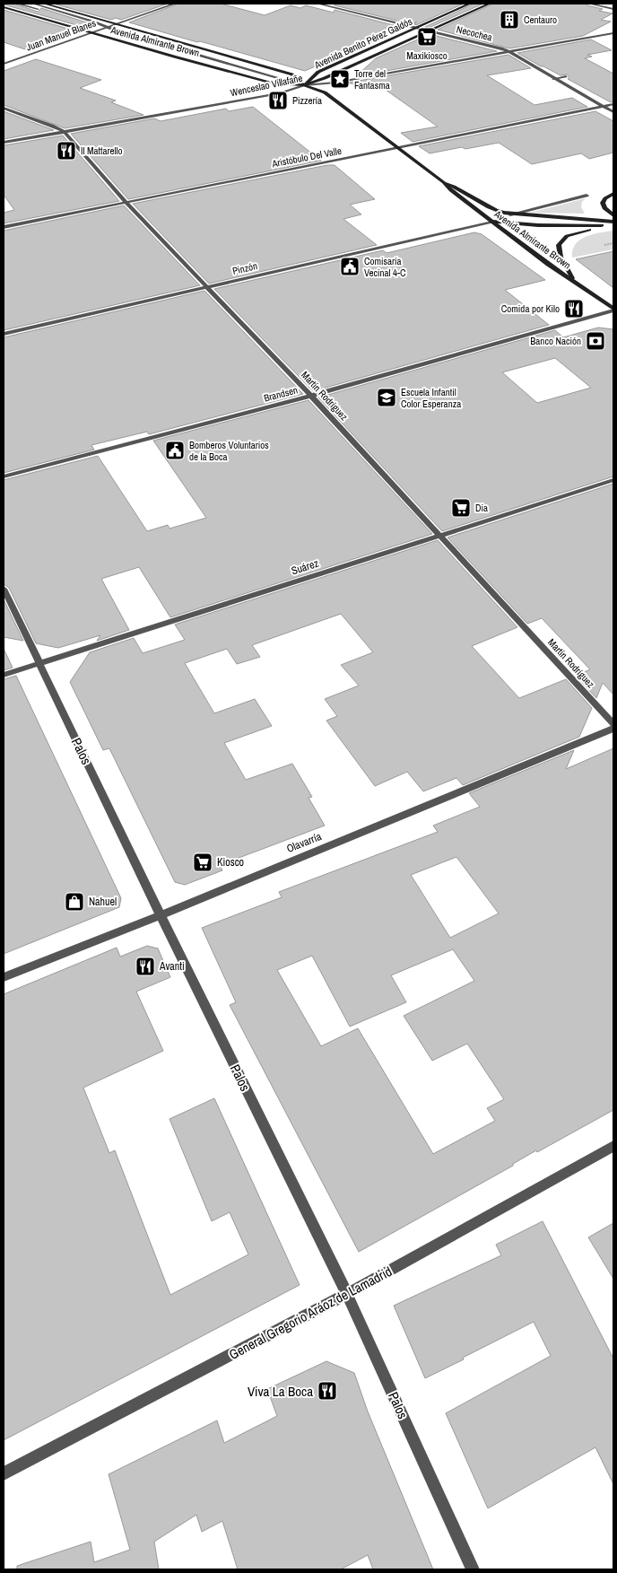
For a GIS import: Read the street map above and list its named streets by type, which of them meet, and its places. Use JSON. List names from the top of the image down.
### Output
{
  "streets": {
    "main road": ["Avenida Almirante Brown", "Avenida Benito Pérez Galdós"],
    "street": [
      "Necochea",
      "Juan Manuel Blanes",
      "Wenceslao Villafañe",
      "Aristóbulo Del Valle",
      "Pinzón",
      "Brandsen",
      "Martín Rodríguez",
      "Suárez",
      "Palos",
      "Olavarría",
      "General Gregorio Aráoz de Lamadrid"
    ]
  },
  "crossings": [
    ["Necochea", "Avenida Benito Pérez Galdós"],
    ["Necochea", "Wenceslao Villafañe"],
    ["Necochea", "Aristóbulo Del Valle"],
    ["Juan Manuel Blanes", "Avenida Almirante Brown"],
    ["Avenida Almirante Brown", "Avenida Benito Pérez Galdós"],
    ["Avenida Almirante Brown", "Wenceslao Villafañe"],
    ["Avenida Almirante Brown", "Aristóbulo Del Valle"],
    ["Avenida Almirante Brown", "Pinzón"],
    ["Avenida Almirante Brown", "Brandsen"],
    ["Avenida Benito Pérez Galdós", "Wenceslao Villafañe"],
    ["Wenceslao Villafañe", "Martín Rodríguez"],
    ["Aristóbulo Del Valle", "Martín Rodríguez"],
    ["Pinzón", "Martín Rodríguez"],
    ["Brandsen", "Martín Rodríguez"],
    ["Martín Rodríguez", "Suárez"],
    ["Suárez", "Palos"],
    ["Palos", "Olavarría"],
    ["Palos", "General Gregorio Aráoz de Lamadrid"]
  ],
  "places": {
    "building": ["Centauro"],
    "supermarket": ["Maxikiosco", "Dia", "Kiosco"],
    "place": ["Torre del Fantasma"],
    "restaurant": [
      "Pizzería",
      "Il Mattarello",
      "Comida por Kilo",
      "Avanti",
      "Viva La Boca"
    ],
    "public building": ["Comisaría Vecinal 4-C", "Bomberos Voluntarios de la Boca"],
    "bank": ["Banco Nación"],
    "school or university": ["Escuela Infantil Color Esperanza"],
    "shop": ["Nahuel"]
  }
}
